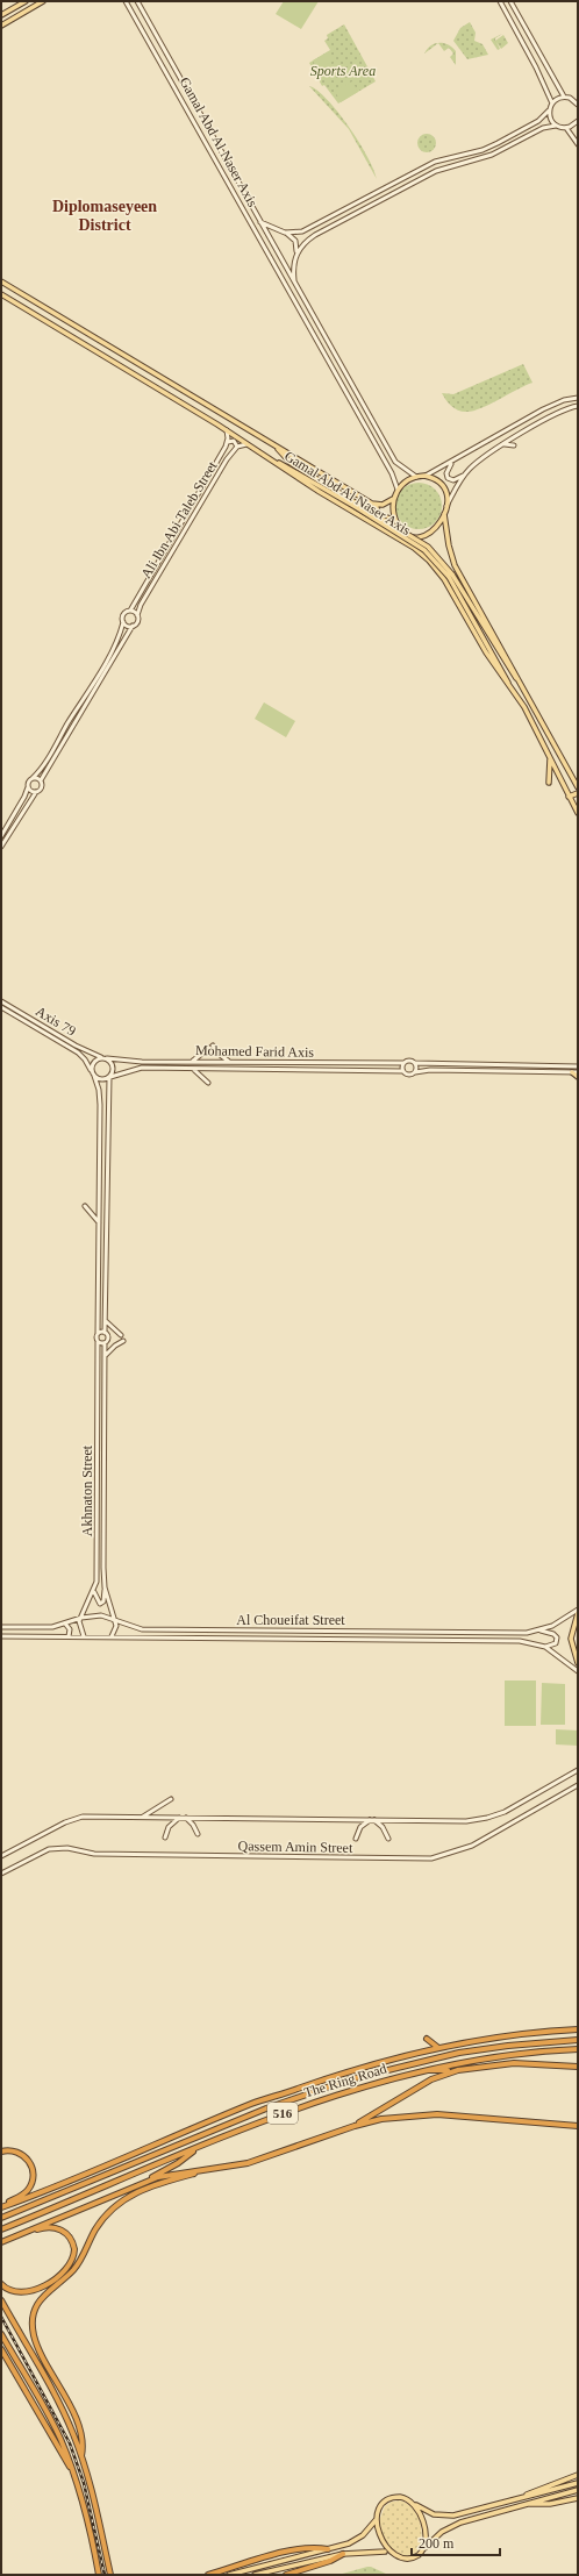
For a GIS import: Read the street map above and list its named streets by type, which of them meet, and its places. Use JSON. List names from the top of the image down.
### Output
{
  "streets": {
    "highway": ["The Ring Road", "516"],
    "main road": [
      "Gamal Abd Al Naser Axis",
      "Ali Ibn Abi Taleb Street",
      "Axis 79",
      "Mohamed Farid Axis",
      "Akhnaton Street",
      "Al Choueifat Street",
      "Qassem Amin Street"
    ]
  },
  "crossings": [
    ["Axis 79", "Mohamed Farid Axis"],
    ["Akhnaton Street", "Al Choueifat Street"],
    ["The Ring Road", "516"]
  ],
  "districts": ["Diplomaseyeen District"],
  "parks": ["Sports Area"],
  "scale_bar": "200 m"
}
